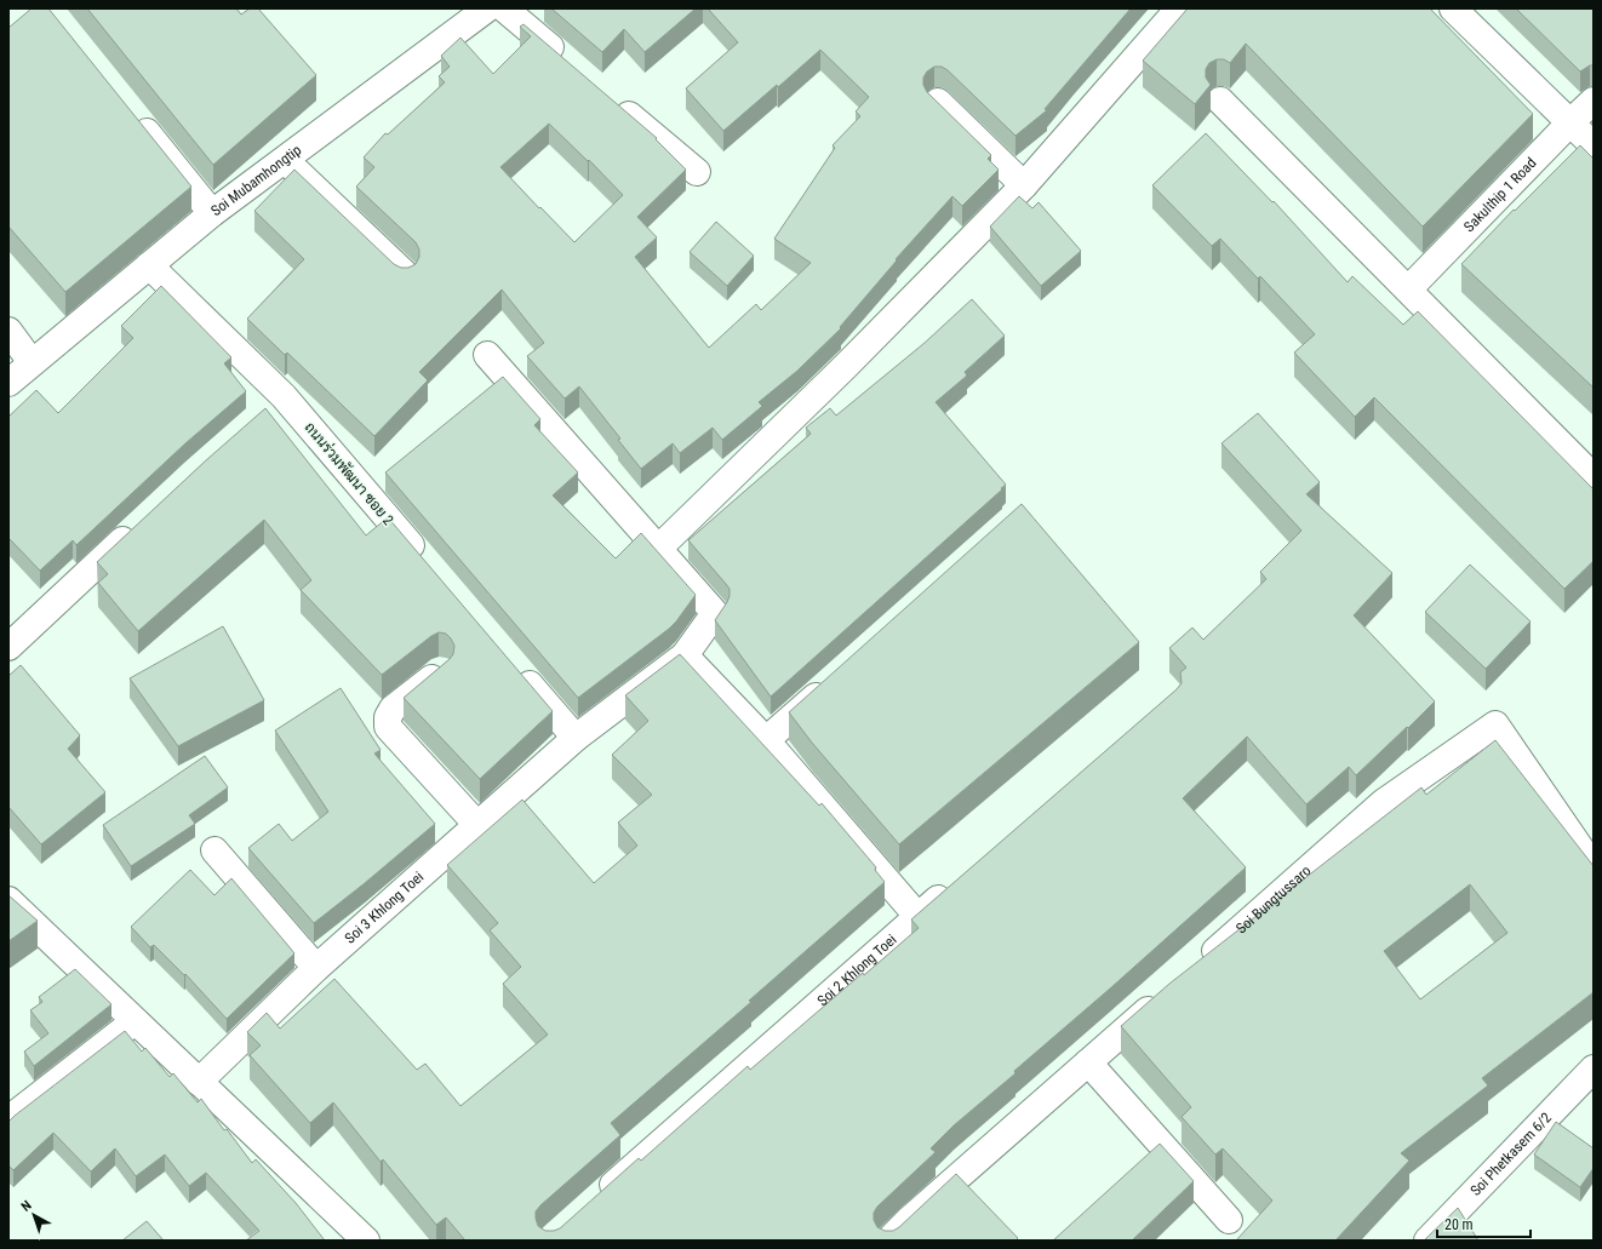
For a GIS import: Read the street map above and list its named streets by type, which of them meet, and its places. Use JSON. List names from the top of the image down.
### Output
{
  "streets": {
    "street": [
      "Soi Mubamhongtip",
      "Sakulthip 1 Road",
      "ถนนร่วมพัฒนา ซอย 2",
      "Soi Bungtussaro",
      "Soi 3 Khlong Toei",
      "Soi 2 Khlong Toei",
      "Soi Phetkasem 6/2"
    ]
  },
  "crossings": [
    ["Soi Mubamhongtip", "ถนนร่วมพัฒนา ซอย 2"]
  ],
  "scale_bar": "20 m",
  "north": "top left"
}
